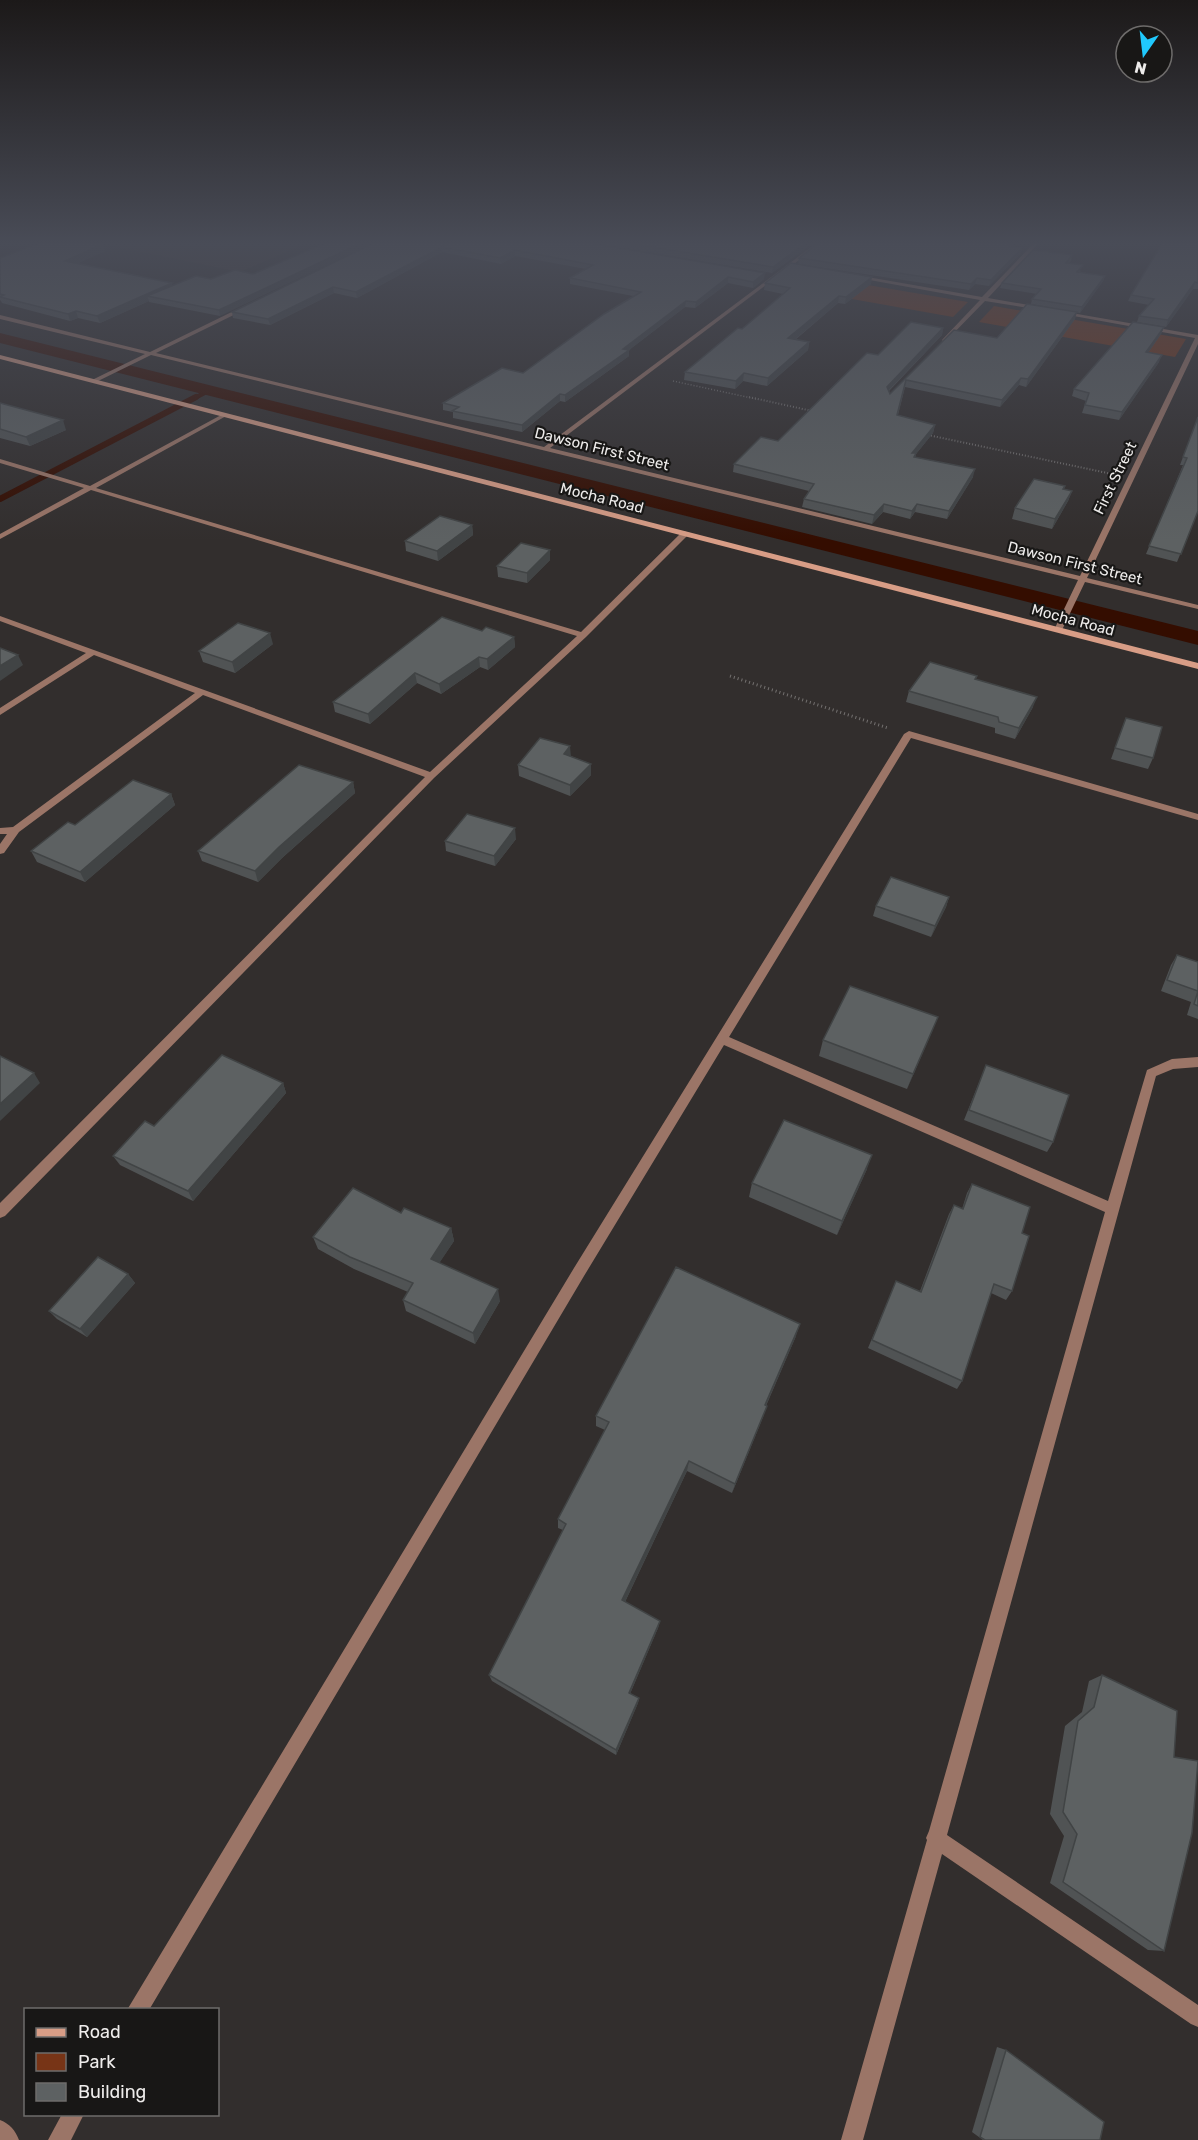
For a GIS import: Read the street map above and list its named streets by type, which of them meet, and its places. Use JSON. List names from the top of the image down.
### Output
{
  "streets": {
    "street": ["Dawson First Street", "First Street", "Mocha Road"]
  },
  "crossings": [
    ["Dawson First Street", "First Street"],
    ["First Street", "Mocha Road"]
  ],
  "legend": ["Road", "Park", "Building"],
  "north": "bottom"
}
